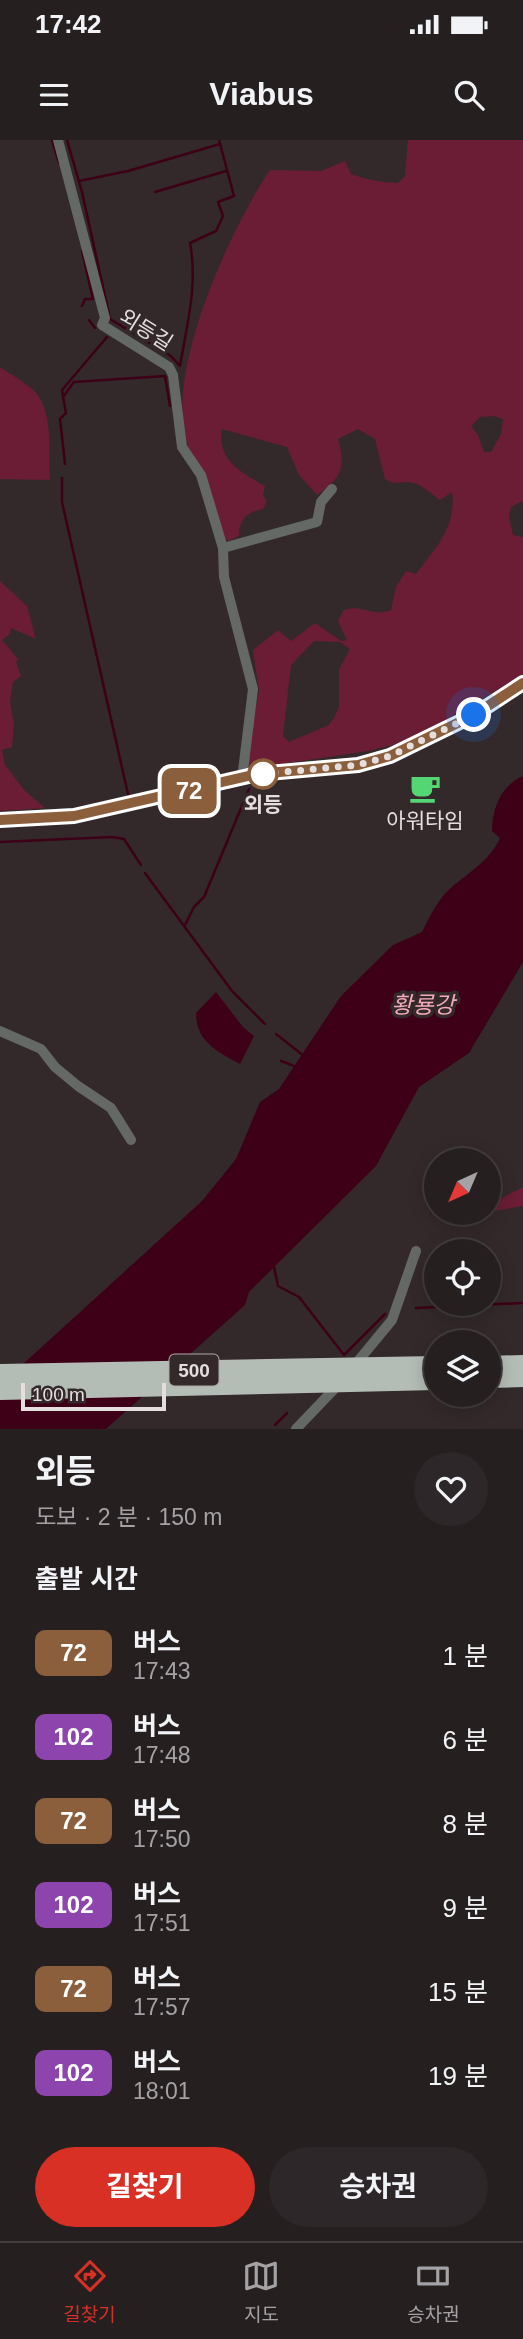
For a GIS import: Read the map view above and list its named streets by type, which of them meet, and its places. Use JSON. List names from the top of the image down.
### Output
{
  "streets": {
    "highway": ["500"],
    "street": ["외등길"]
  },
  "water": ["황룡강"],
  "places": {
    "other": ["외등"],
    "cafe": ["아워타임"]
  },
  "lines": ["bus line 72"],
  "scale_bar": "100 m",
  "north": "bottom left",
  "page": {
    "status": "17:42",
    "header": "Viabus",
    "on_map": "72",
    "scale": "100 m",
    "heading": [
      ["외등", "도보 · 2 분 · 150 m"],
      "출발 시간"
    ],
    "list": [
      {
        "mark": "72",
        "name": "버스",
        "note": "17:43",
        "value": "1 분"
      },
      {
        "mark": "102",
        "name": "버스",
        "note": "17:48",
        "value": "6 분"
      },
      {
        "mark": "72",
        "name": "버스",
        "note": "17:50",
        "value": "8 분"
      },
      {
        "mark": "102",
        "name": "버스",
        "note": "17:51",
        "value": "9 분"
      },
      {
        "mark": "72",
        "name": "버스",
        "note": "17:57",
        "value": "15 분"
      },
      {
        "mark": "102",
        "name": "버스",
        "note": "18:01",
        "value": "19 분"
      }
    ],
    "buttons": ["길찾기", "승차권"],
    "tabs": ["길찾기", "지도", "승차권"]
  }
}
